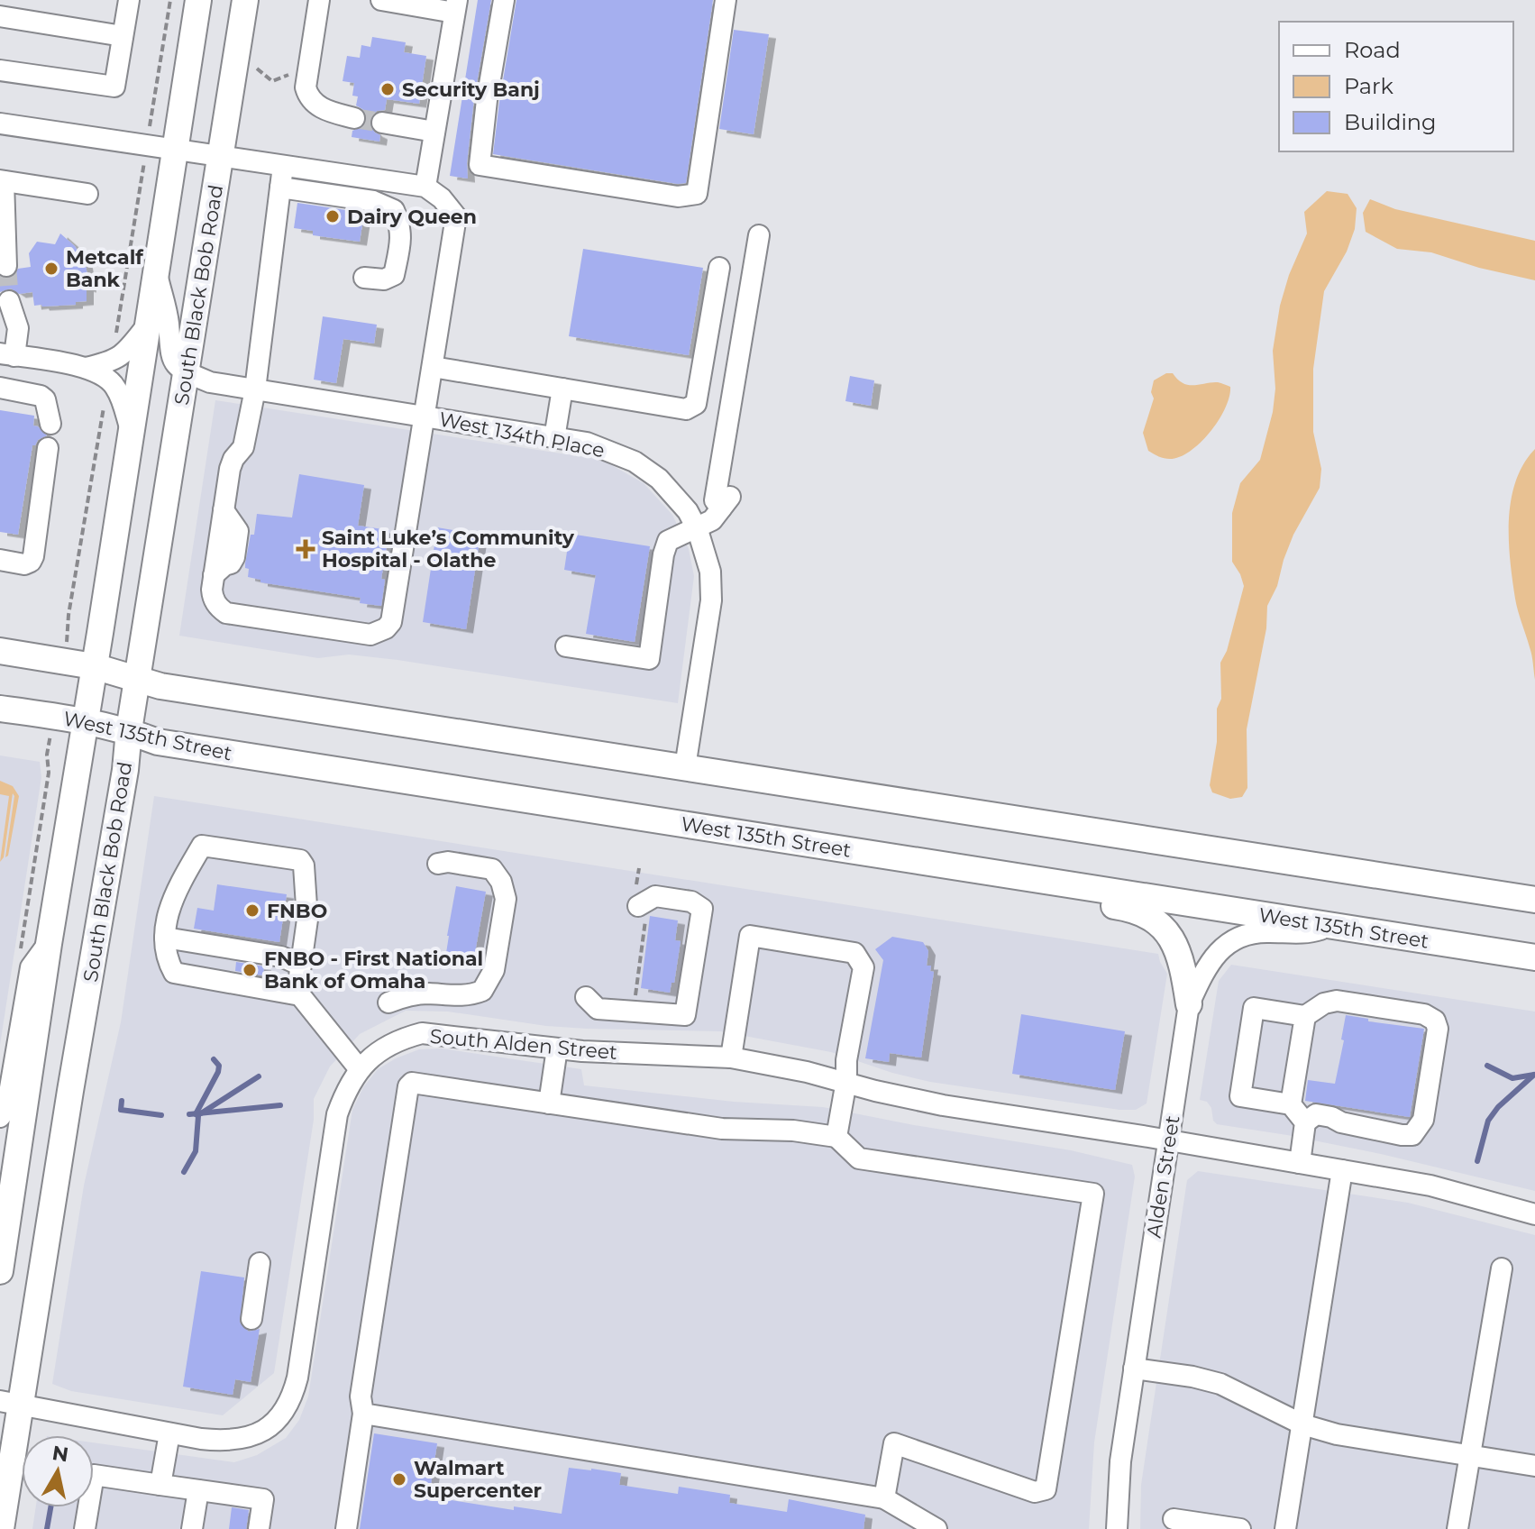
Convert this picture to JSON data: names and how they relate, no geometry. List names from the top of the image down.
{
  "streets": {
    "main road": ["South Black Bob Road", "West 135th Street"],
    "street": ["West 134th Place", "South Alden Street", "Alden Street"]
  },
  "crossings": [
    ["South Black Bob Road", "West 134th Place"],
    ["South Black Bob Road", "West 135th Street"],
    ["South Black Bob Road", "South Alden Street"],
    ["West 135th Street", "Alden Street"],
    ["South Alden Street", "Alden Street"]
  ],
  "places": {
    "other": [
      "Security Banj",
      "Dairy Queen",
      "Metcalf Bank",
      "FNBO",
      "FNBO - First National Bank of Omaha",
      "Walmart Supercenter"
    ],
    "health": ["Saint Luke’s Community Hospital - Olathe"]
  },
  "legend": ["Road", "Park", "Building"],
  "north": "top"
}
